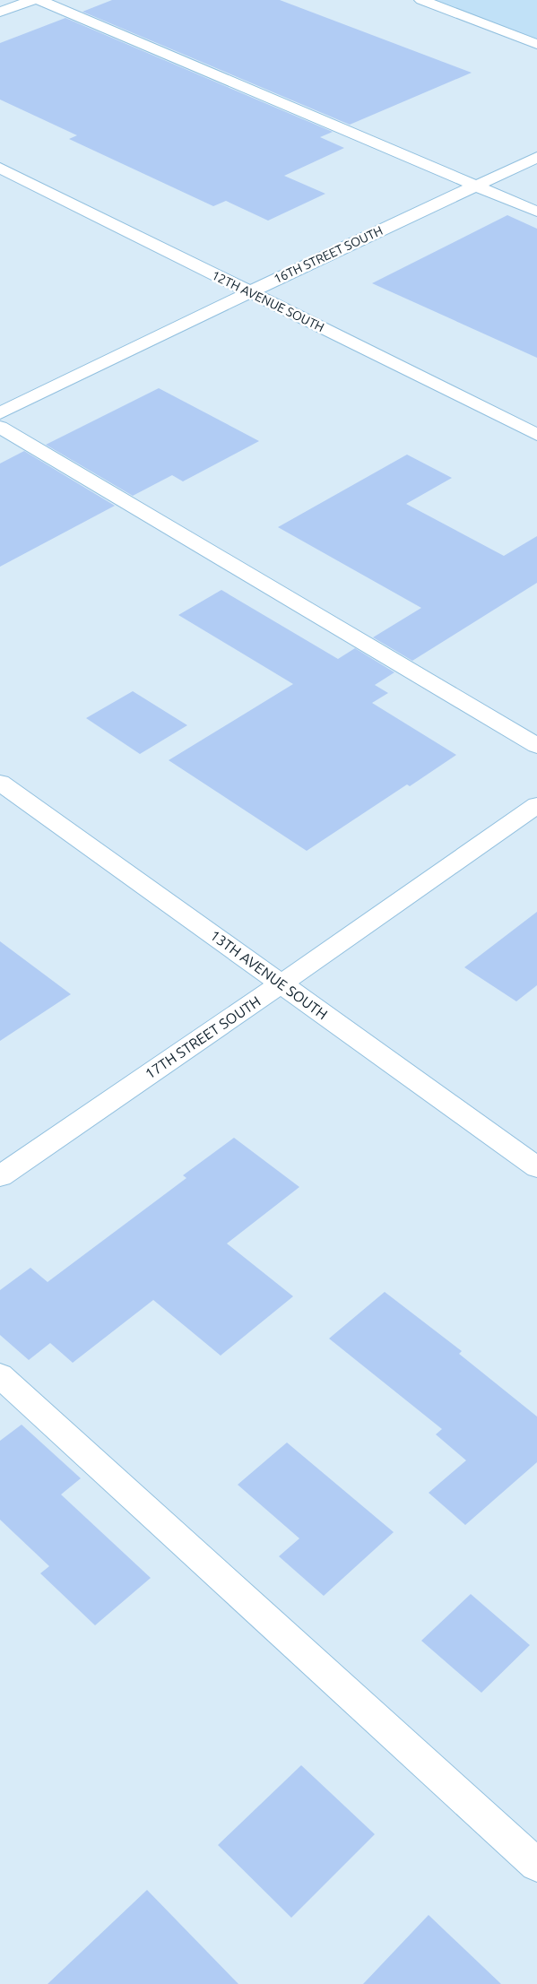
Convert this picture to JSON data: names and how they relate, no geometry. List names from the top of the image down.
{
  "streets": {
    "street": [
      "16TH STREET SOUTH",
      "12TH AVENUE SOUTH",
      "13TH AVENUE SOUTH",
      "17TH STREET SOUTH"
    ]
  },
  "crossings": [
    ["16TH STREET SOUTH", "12TH AVENUE SOUTH"],
    ["13TH AVENUE SOUTH", "17TH STREET SOUTH"]
  ]
}
